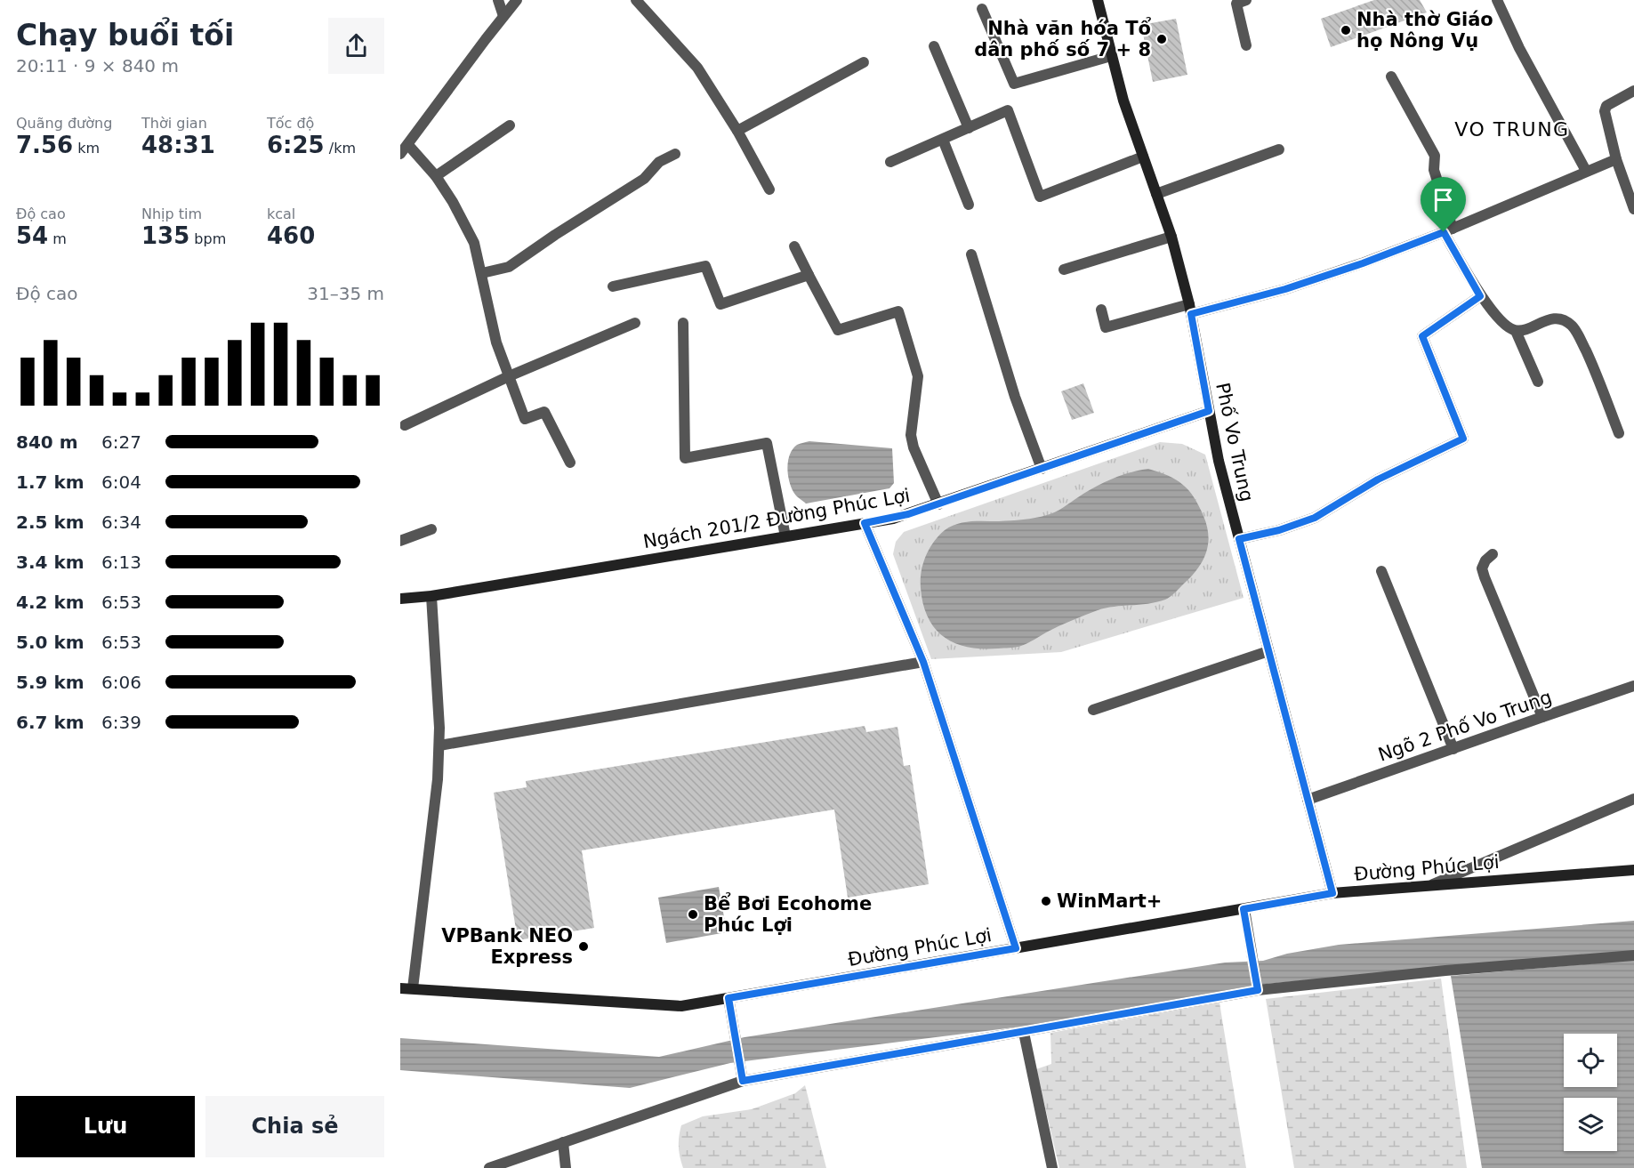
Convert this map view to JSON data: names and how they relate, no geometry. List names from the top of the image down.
{
  "streets": {
    "street": [
      "Phố Vo Trung",
      "Ngách 201/2 Đường Phúc Lợi",
      "Ngõ 2 Phố Vo Trung",
      "Đường Phúc Lợi"
    ]
  },
  "crossings": [
    ["Phố Vo Trung", "Ngách 201/2 Đường Phúc Lợi"],
    ["Phố Vo Trung", "Ngõ 2 Phố Vo Trung"],
    ["Phố Vo Trung", "Đường Phúc Lợi"]
  ],
  "districts": ["VO TRUNG"],
  "places": [
    "Nhà thờ Giáo họ Nông Vụ",
    "Nhà văn hóa Tổ dân phố số 7 + 8",
    "WinMart+",
    "Bể Bơi Ecohome Phúc Lợi",
    "VPBank NEO Express"
  ],
  "page": {
    "heading": ["Chạy buổi tối", "20:11 · 9 × 840 m"],
    "stats": [
      ["Quãng đường", "7.56 km"],
      ["Thời gian", "48:31"],
      ["Tốc độ", "6:25 /km"],
      ["Độ cao", "54 m"],
      ["Nhịp tim", "135 bpm"],
      ["kcal", "460"]
    ],
    "chart": ["Độ cao", "31–35 m"],
    "list": [
      {
        "name": "840 m",
        "note": "6:27"
      },
      {
        "name": "1.7 km",
        "note": "6:04"
      },
      {
        "name": "2.5 km",
        "note": "6:34"
      },
      {
        "name": "3.4 km",
        "note": "6:13"
      },
      {
        "name": "4.2 km",
        "note": "6:53"
      },
      {
        "name": "5.0 km",
        "note": "6:53"
      },
      {
        "name": "5.9 km",
        "note": "6:06"
      },
      {
        "name": "6.7 km",
        "note": "6:39"
      }
    ],
    "buttons": ["Lưu", "Chia sẻ"]
  }
}
